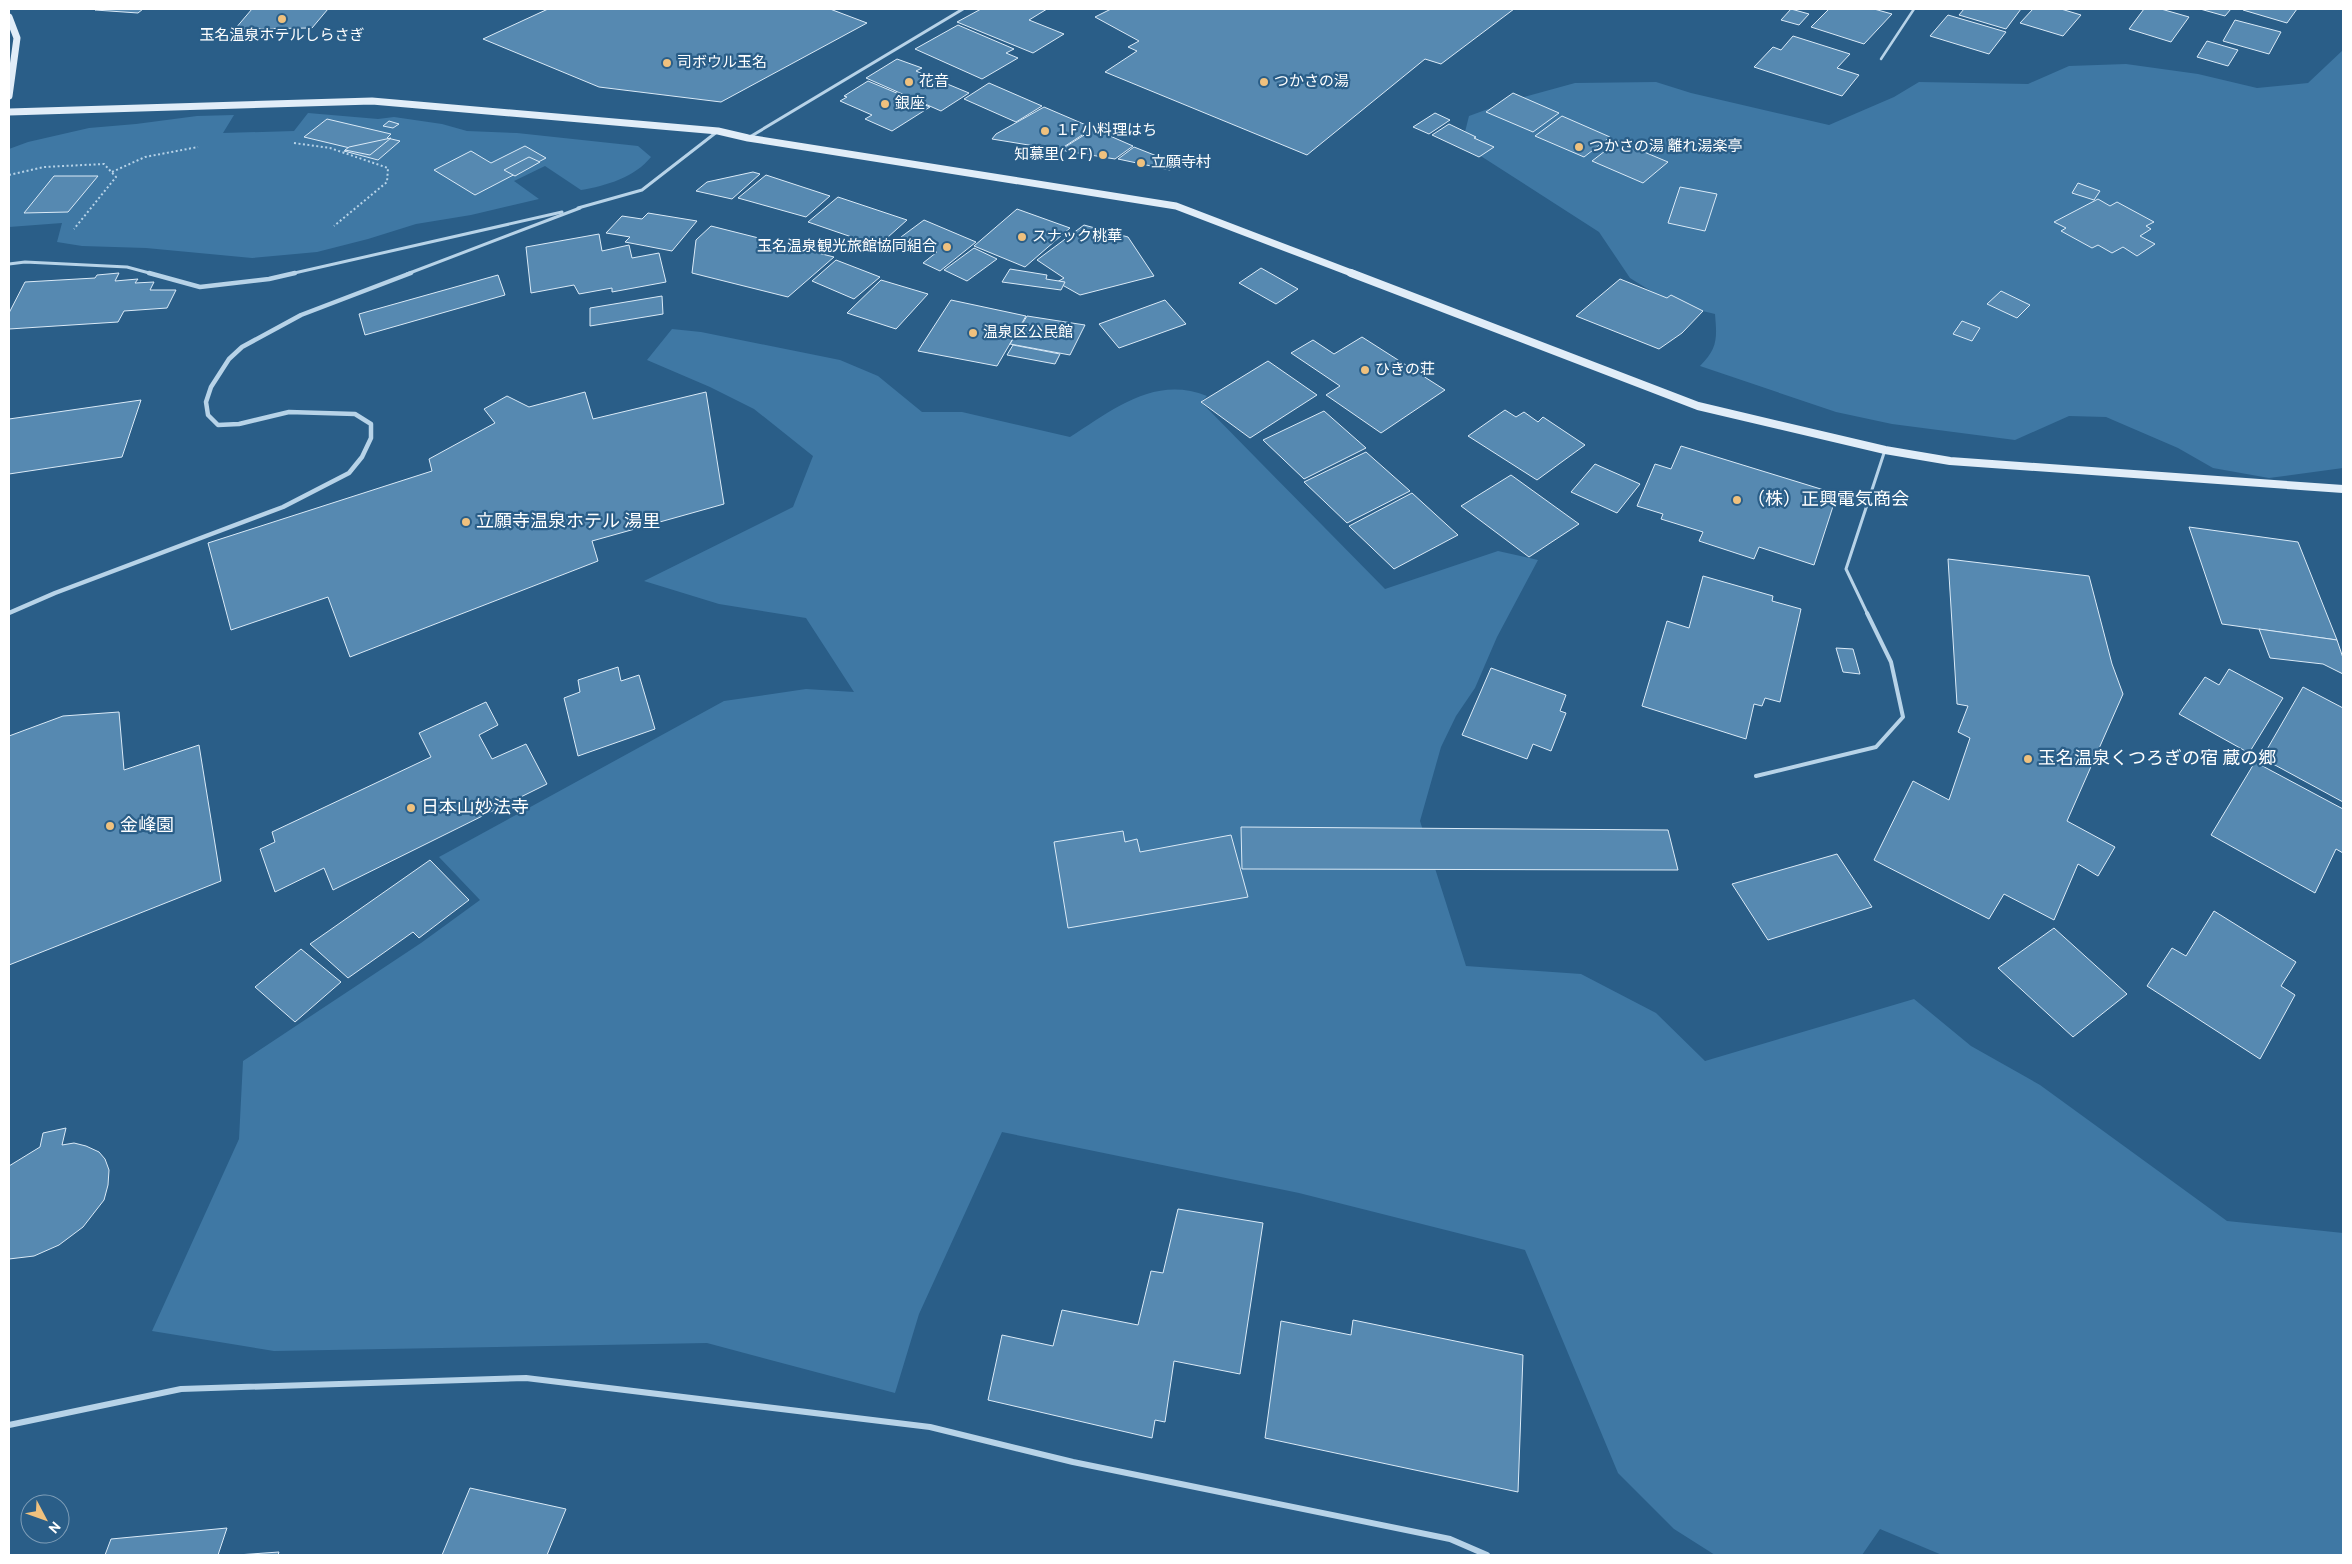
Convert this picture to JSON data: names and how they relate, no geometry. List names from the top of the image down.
{
  "places": [
    "玉名温泉ホテルしらさぎ",
    "司ボウル玉名",
    "花音",
    "つかさの湯",
    "銀座",
    "１F 小料理はち",
    "つかさの湯 離れ湯楽亭",
    "知慕里(２F)",
    "立願寺村",
    "スナック桃華",
    "玉名温泉観光旅館協同組合",
    "温泉区公民館",
    "ひきの荘",
    "（株）正興電気商会",
    "立願寺温泉ホテル 湯里",
    "玉名温泉くつろぎの宿 蔵の郷",
    "日本山妙法寺",
    "金峰園"
  ],
  "north": "bottom right"
}
